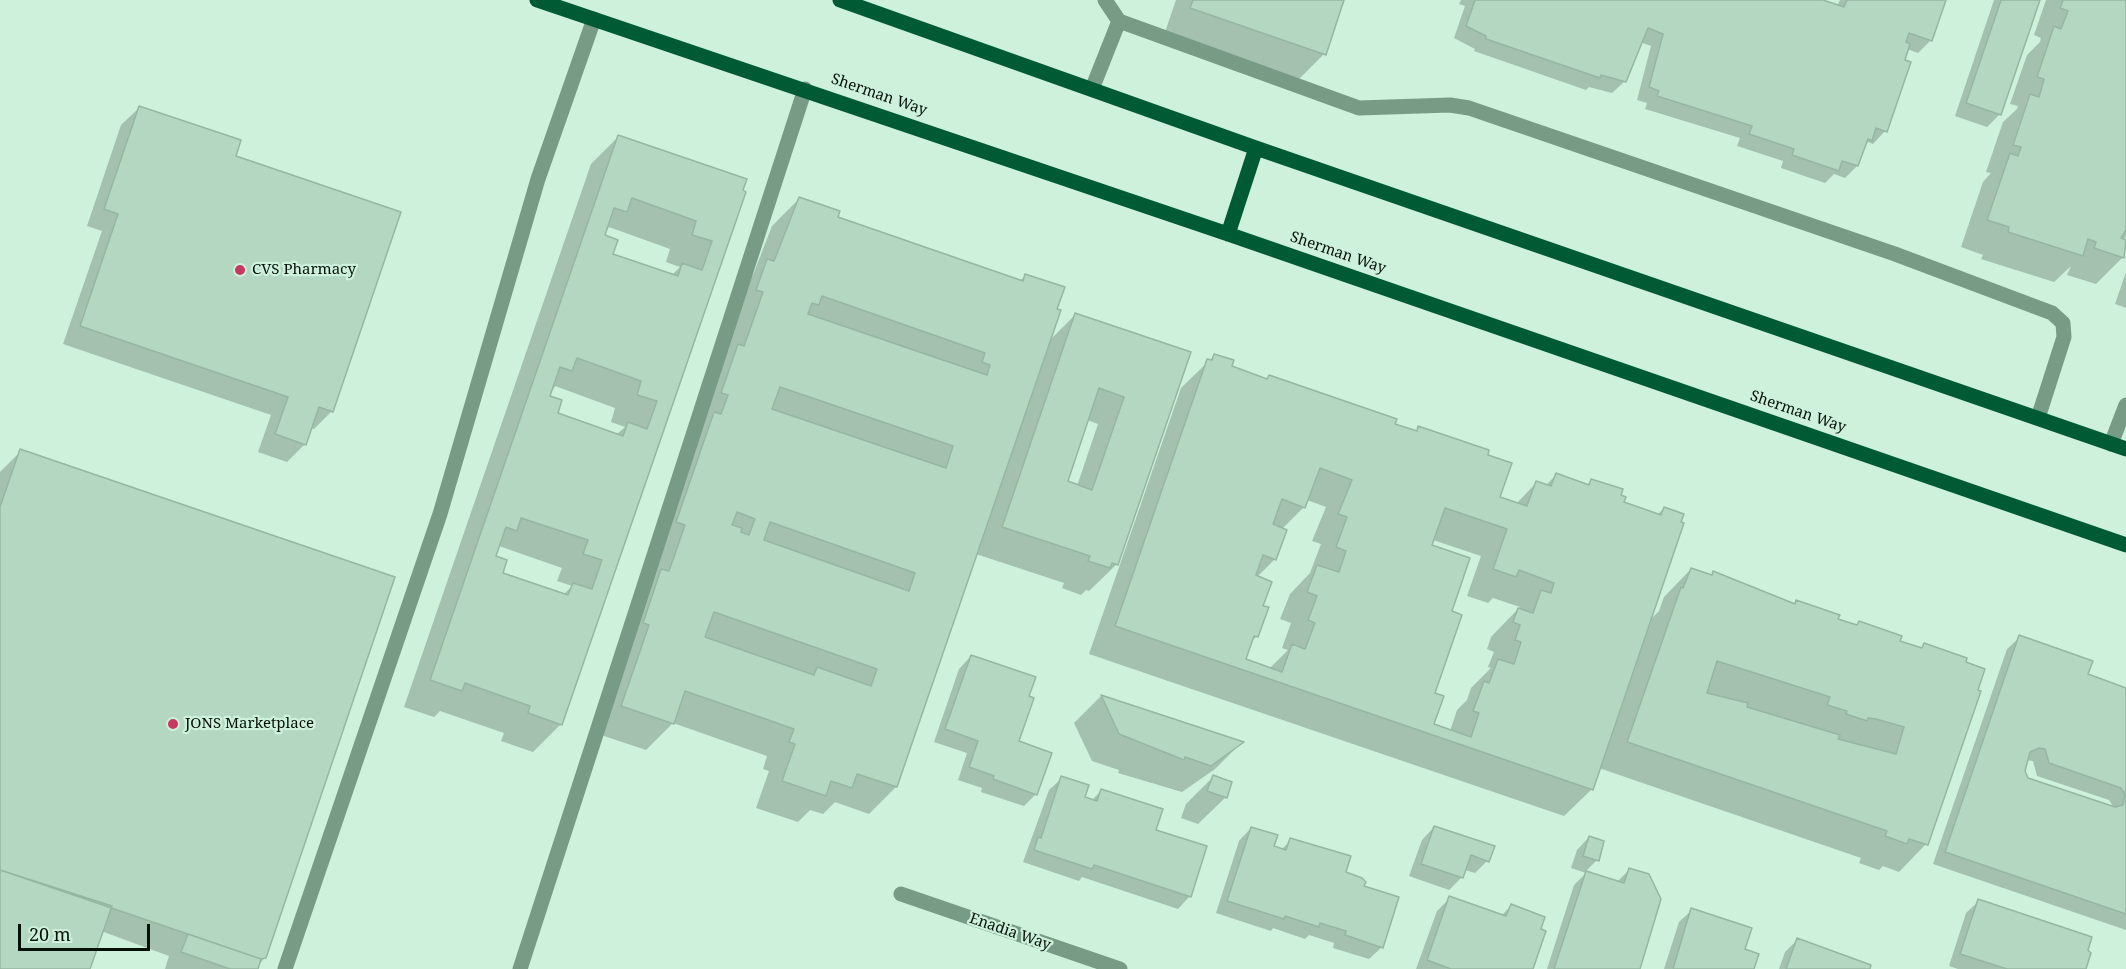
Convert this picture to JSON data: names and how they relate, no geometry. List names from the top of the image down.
{
  "streets": {
    "main road": ["Sherman Way"],
    "street": ["Enadia Way"]
  },
  "places": ["CVS Pharmacy", "JONS Marketplace"],
  "scale_bar": "20 m"
}
